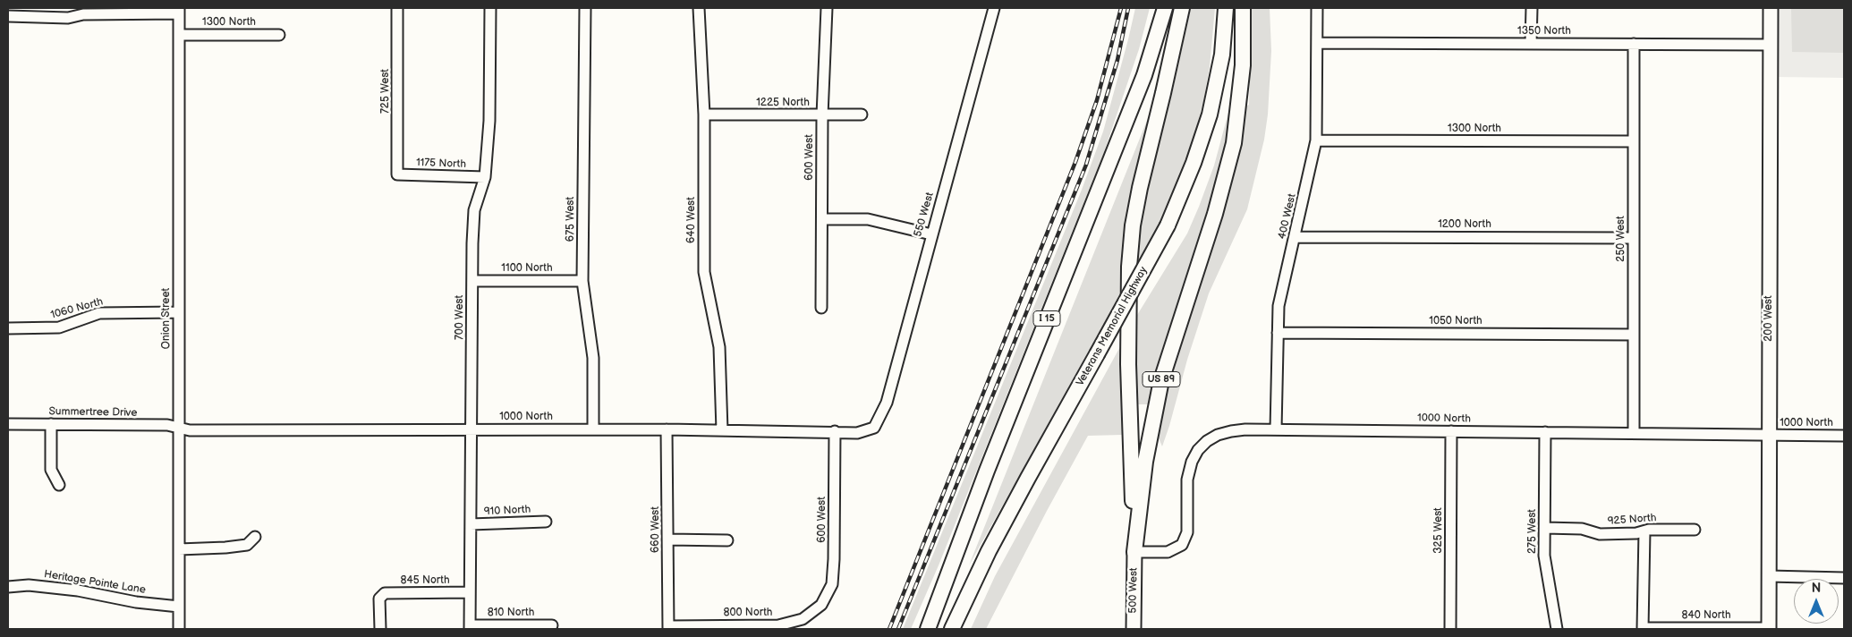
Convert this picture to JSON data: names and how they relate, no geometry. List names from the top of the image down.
{
  "streets": {
    "highway": ["I 15", "Veterans Memorial Highway", "US 89"],
    "main road": ["200 West", "500 West"],
    "street": [
      "1300 North",
      "1350 North",
      "725 West",
      "1225 North",
      "600 West",
      "1175 North",
      "550 West",
      "400 West",
      "675 West",
      "640 West",
      "1200 North",
      "250 West",
      "1100 North",
      "1060 North",
      "700 West",
      "Onion Street",
      "1050 North",
      "Summertree Drive",
      "1000 North",
      "910 North",
      "925 North",
      "660 West",
      "325 West",
      "275 West",
      "845 North",
      "Heritage Pointe Lane",
      "810 North",
      "800 North",
      "840 North"
    ]
  },
  "crossings": [
    ["1300 North", "400 West"],
    ["1300 North", "250 West"],
    ["1300 North", "Onion Street"],
    ["1350 North", "400 West"],
    ["1350 North", "250 West"],
    ["1350 North", "200 West"],
    ["725 West", "1175 North"],
    ["1225 North", "600 West"],
    ["1225 North", "640 West"],
    ["600 West", "1000 North"],
    ["600 West", "800 North"],
    ["1175 North", "700 West"],
    ["550 West", "1000 North"],
    ["400 West", "1200 North"],
    ["400 West", "1050 North"],
    ["400 West", "1000 North"],
    ["675 West", "1100 North"],
    ["675 West", "1000 North"],
    ["640 West", "1000 North"],
    ["1200 North", "250 West"],
    ["250 West", "1050 North"],
    ["250 West", "1000 North"],
    ["1100 North", "700 West"],
    ["1060 North", "Onion Street"],
    ["700 West", "1000 North"],
    ["700 West", "910 North"],
    ["700 West", "845 North"],
    ["700 West", "810 North"],
    ["Onion Street", "Summertree Drive"],
    ["Onion Street", "1000 North"],
    ["Onion Street", "Heritage Pointe Lane"],
    ["200 West", "1000 North"],
    ["200 West", "840 North"],
    ["US 89", "1000 North"],
    ["US 89", "500 West"],
    ["Summertree Drive", "1000 North"],
    ["1000 North", "660 West"],
    ["1000 North", "325 West"],
    ["1000 North", "275 West"],
    ["1000 North", "500 West"],
    ["925 North", "275 West"],
    ["660 West", "800 North"]
  ],
  "north": "top"
}
